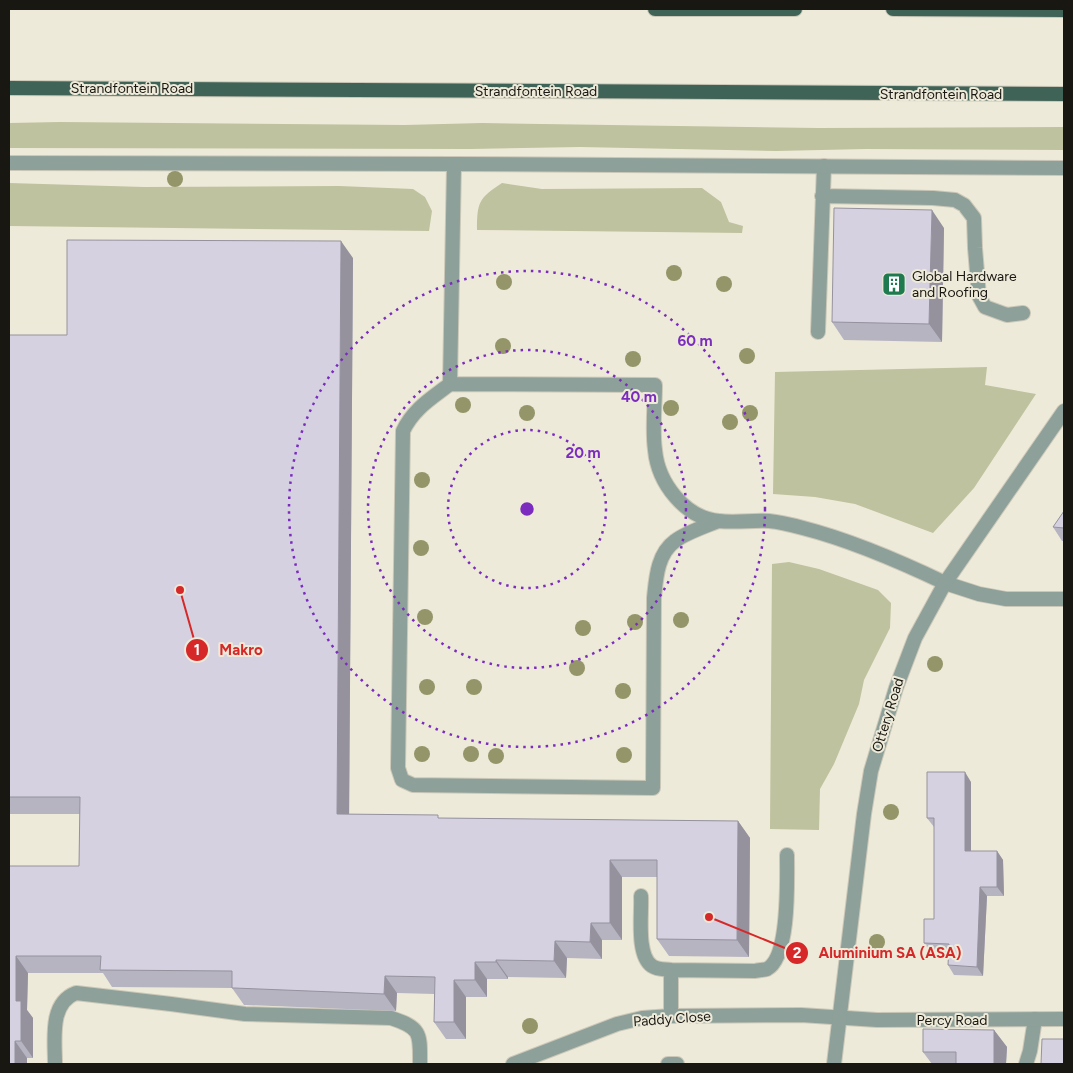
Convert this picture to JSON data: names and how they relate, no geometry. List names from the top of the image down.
{
  "streets": {
    "main road": ["Strandfontein Road"],
    "street": ["Ottery Road", "Paddy Close", "Percy Road"]
  },
  "crossings": [
    ["Ottery Road", "Paddy Close"],
    ["Ottery Road", "Percy Road"],
    ["Paddy Close", "Percy Road"]
  ],
  "places": {
    "building": ["Global Hardware and Roofing"],
    "other": ["Makro", "Aluminium SA (ASA)"]
  },
  "rings": ["60 m", "40 m", "20 m"]
}
